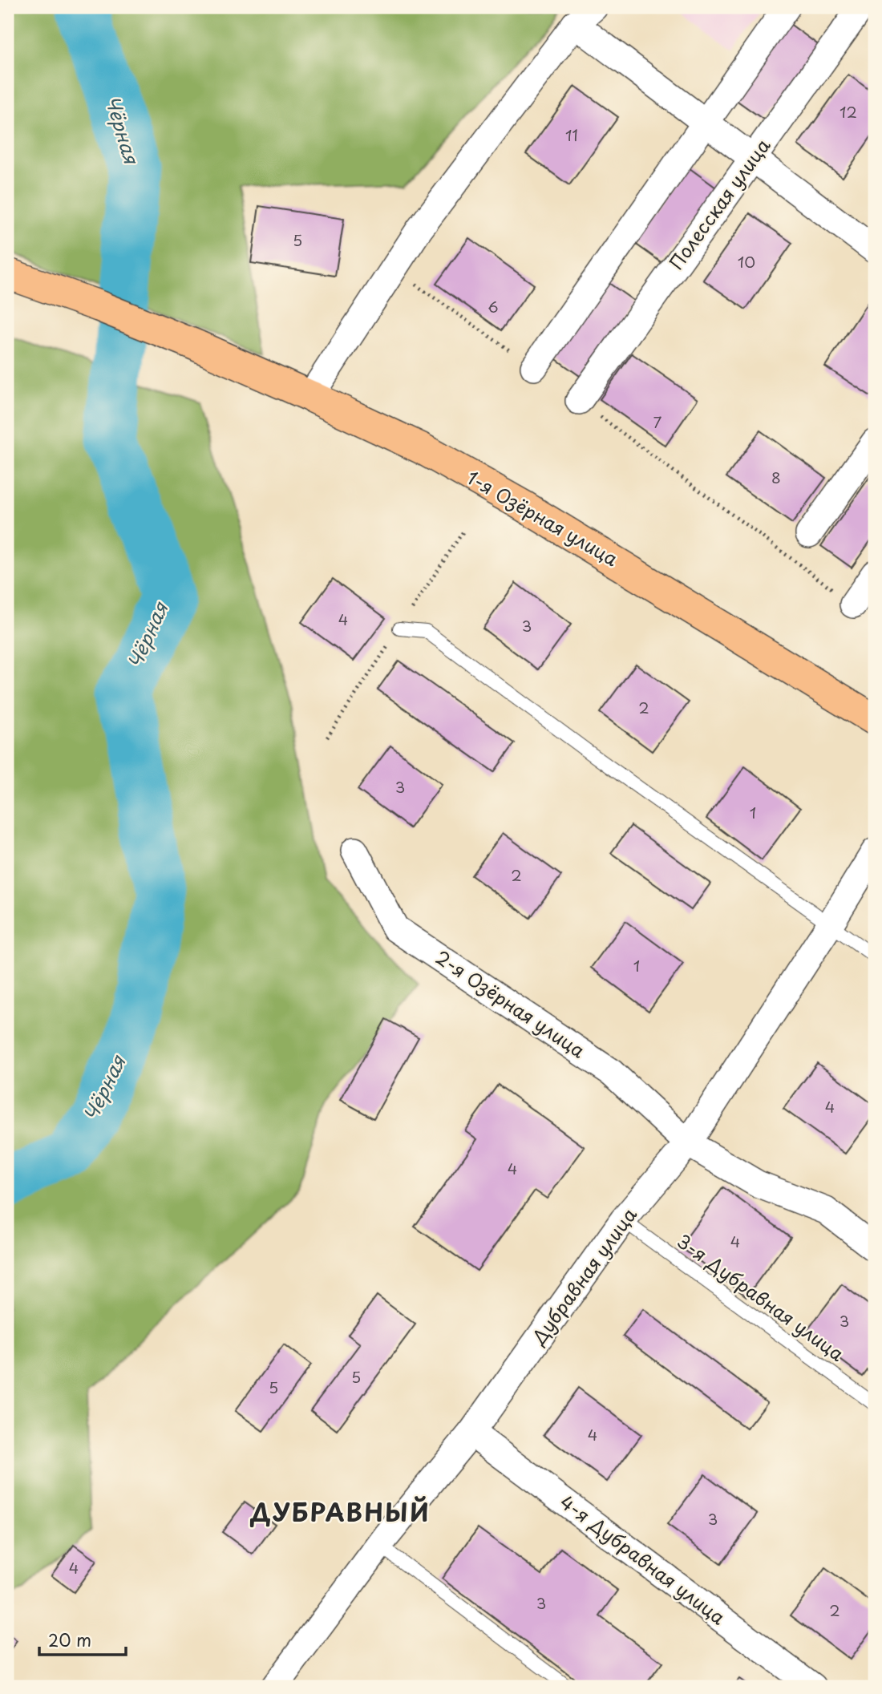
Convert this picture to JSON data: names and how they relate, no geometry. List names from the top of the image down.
{
  "streets": {
    "main road": ["1-я Озёрная улица"],
    "street": [
      "Полесская улица",
      "2-я Озёрная улица",
      "Дубравная улица",
      "4-я Дубравная улица"
    ],
    "lane": ["3-я Дубравная улица"]
  },
  "crossings": [
    ["2-я Озёрная улица", "Дубравная улица"],
    ["Дубравная улица", "3-я Дубравная улица"],
    ["Дубравная улица", "4-я Дубравная улица"]
  ],
  "districts": ["ДУБРАВНЫЙ"],
  "water": ["Чёрная"],
  "house_numbers": [
    "12",
    "11",
    "5",
    "10",
    "6",
    "7",
    "8",
    "4",
    "3",
    "2",
    "3",
    "1",
    "2",
    "1",
    "4",
    "4",
    "4",
    "3",
    "5",
    "5",
    "4",
    "3",
    "4",
    "3",
    "2"
  ],
  "scale_bar": "20 m"
}
